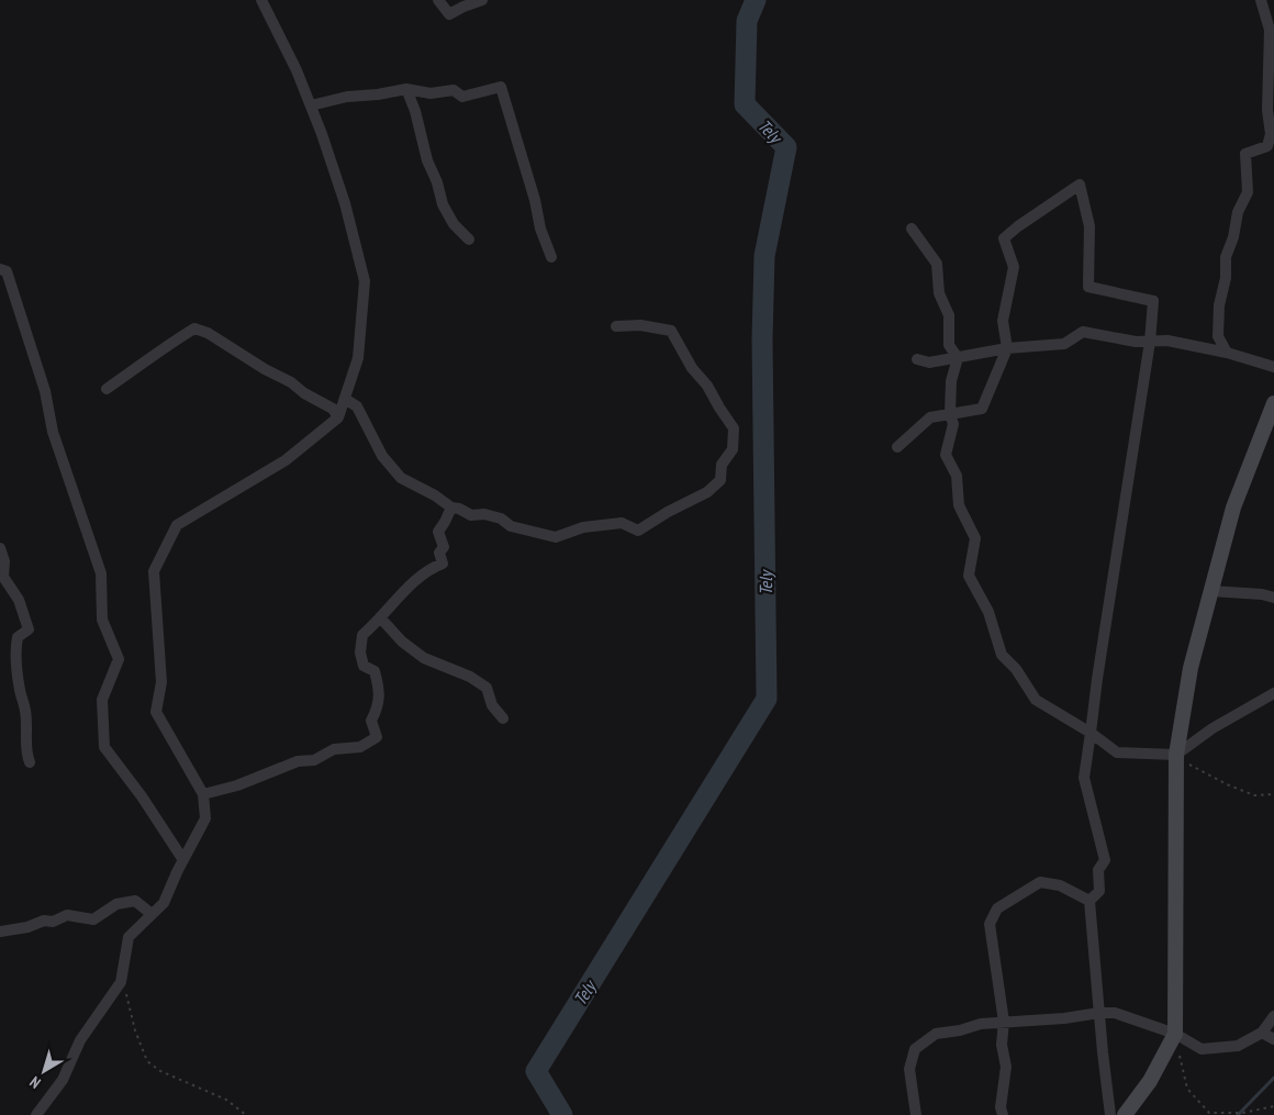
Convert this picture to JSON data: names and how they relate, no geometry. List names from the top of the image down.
{
  "water": ["Tely"],
  "north": "bottom left"
}
